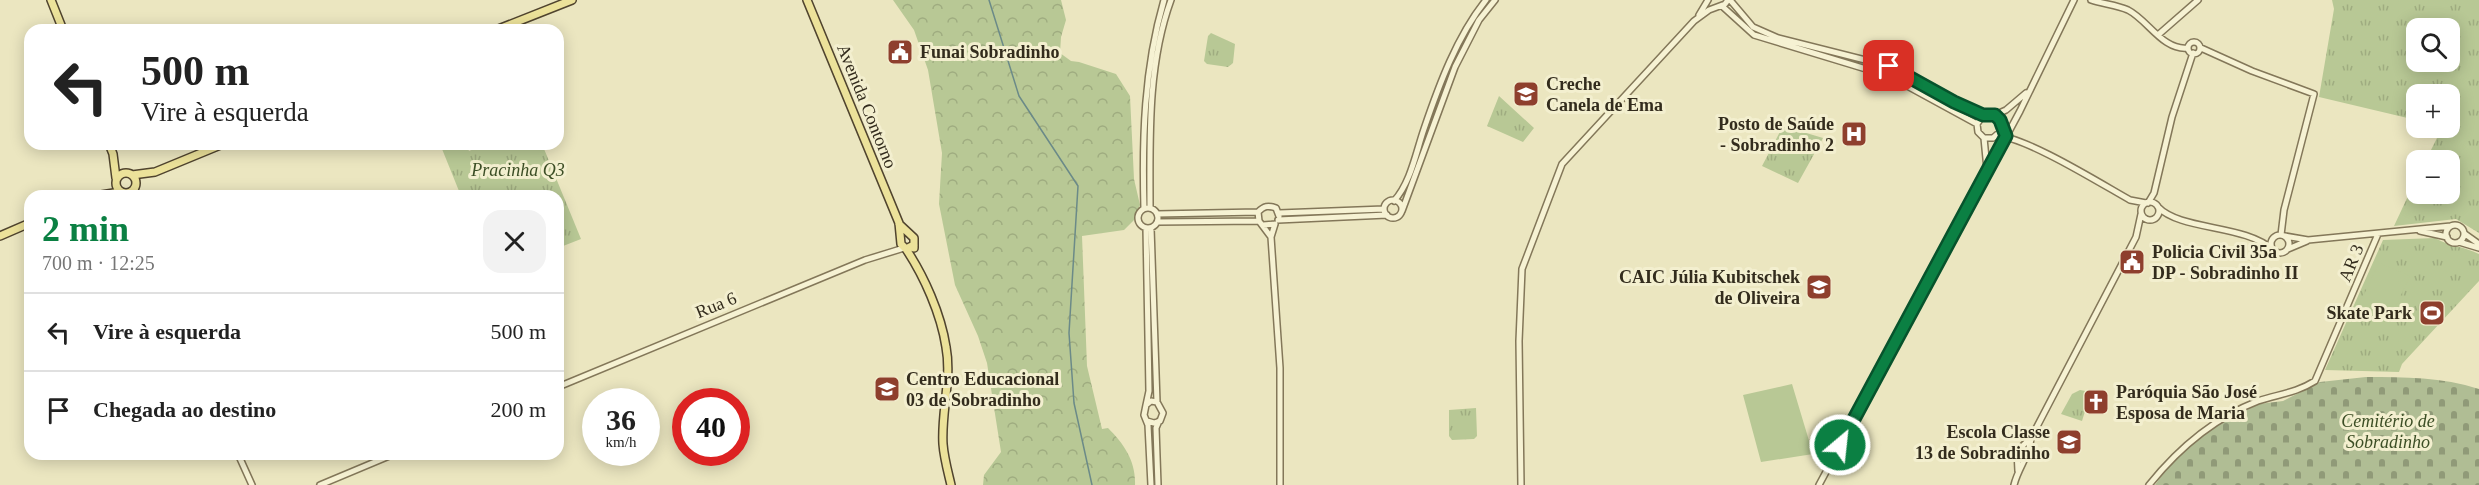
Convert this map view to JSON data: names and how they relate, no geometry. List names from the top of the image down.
{
  "streets": {
    "main road": ["Avenida Contorno"],
    "street": ["AR 3", "Rua 6"]
  },
  "crossings": [
    ["Avenida Contorno", "Rua 6"]
  ],
  "parks": ["Pracinha Q3", "Cemitério de Sobradinho"],
  "places": {
    "public building": ["Funai Sobradinho", "Policia Civil 35a DP - Sobradinho II"],
    "school or university": [
      "Creche Canela de Ema",
      "CAIC Júlia Kubitschek de Oliveira",
      "Centro Educacional 03 de Sobradinho",
      "Escola Classe 13 de Sobradinho"
    ],
    "hospital": ["Posto de Saúde - Sobradinho 2"],
    "sports": ["Skate Park"],
    "church": ["Paróquia São José Esposa de Maria"]
  },
  "page": {
    "map_buttons": ["+", "−"],
    "turn": ["500 m", "Vire à esquerda"],
    "heading": ["2 min", "700 m · 12:25"],
    "list": [
      {
        "name": "Vire à esquerda",
        "value": "500 m"
      },
      {
        "name": "Chegada ao destino",
        "value": "200 m"
      }
    ],
    "speed": "36 km/h",
    "limit": "40"
  }
}
